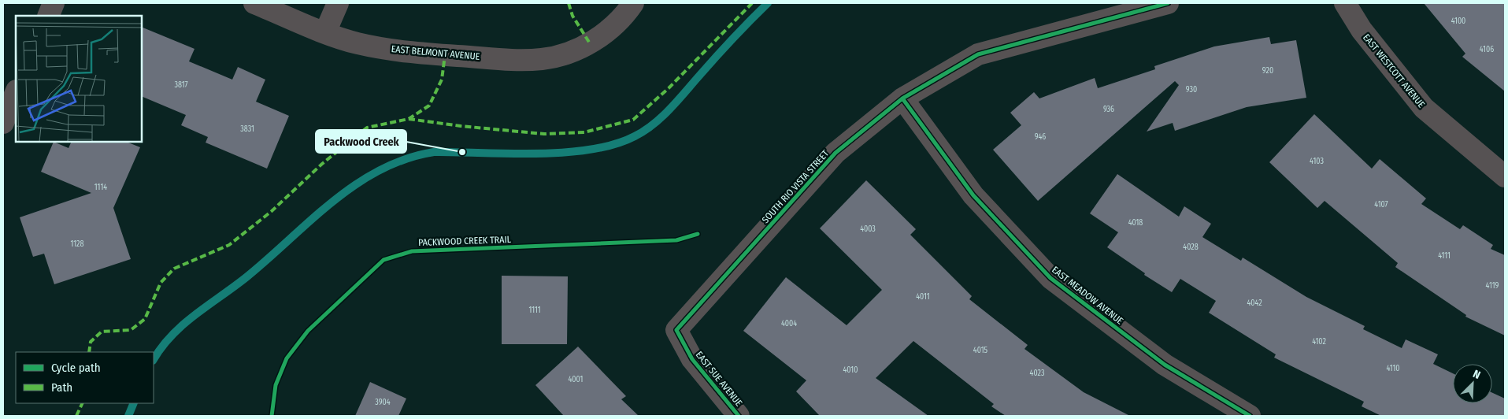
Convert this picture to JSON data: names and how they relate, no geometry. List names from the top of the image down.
{
  "streets": {
    "street": [
      "EAST BELMONT AVENUE",
      "EAST WESTCOTT AVENUE",
      "SOUTH RIO VISTA STREET",
      "EAST MEADOW AVENUE",
      "EAST SUE AVENUE"
    ],
    "cycle path": ["PACKWOOD CREEK TRAIL"]
  },
  "crossings": [
    ["SOUTH RIO VISTA STREET", "EAST MEADOW AVENUE"],
    ["SOUTH RIO VISTA STREET", "EAST SUE AVENUE"]
  ],
  "places": ["Packwood Creek"],
  "house_numbers": [
    "4100",
    "4106",
    "920",
    "3817",
    "930",
    "936",
    "3831",
    "946",
    "4103",
    "1114",
    "4107",
    "4018",
    "4003",
    "1128",
    "4028",
    "4111",
    "4119",
    "4011",
    "4042",
    "1111",
    "4004",
    "4102",
    "4015",
    "4110",
    "4010",
    "4023",
    "4001",
    "3904"
  ],
  "legend": ["Cycle path", "Path"],
  "north": "top right"
}
